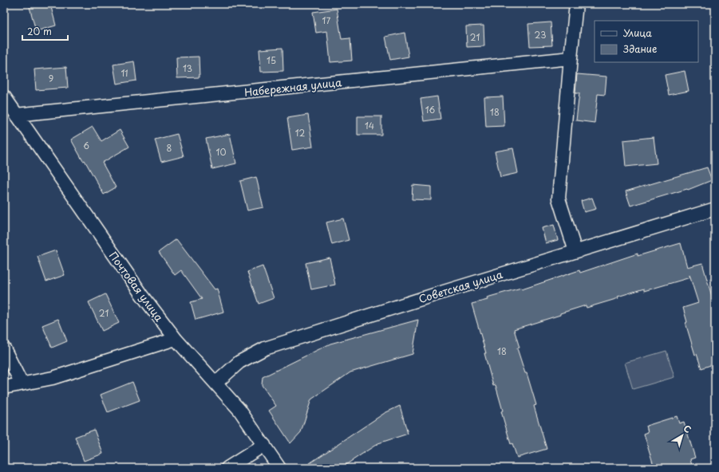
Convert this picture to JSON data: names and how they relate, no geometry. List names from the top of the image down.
{
  "streets": {
    "street": ["Набережная улица", "Почтовая улица", "Советская улица"]
  },
  "crossings": [
    ["Набережная улица", "Почтовая улица"],
    ["Почтовая улица", "Советская улица"]
  ],
  "house_numbers": [
    "17",
    "23",
    "21",
    "15",
    "13",
    "11",
    "9",
    "16",
    "18",
    "14",
    "12",
    "6",
    "8",
    "10",
    "21",
    "18"
  ],
  "legend": ["Улица", "Здание"],
  "scale_bar": "20 m",
  "north": "top right"
}
